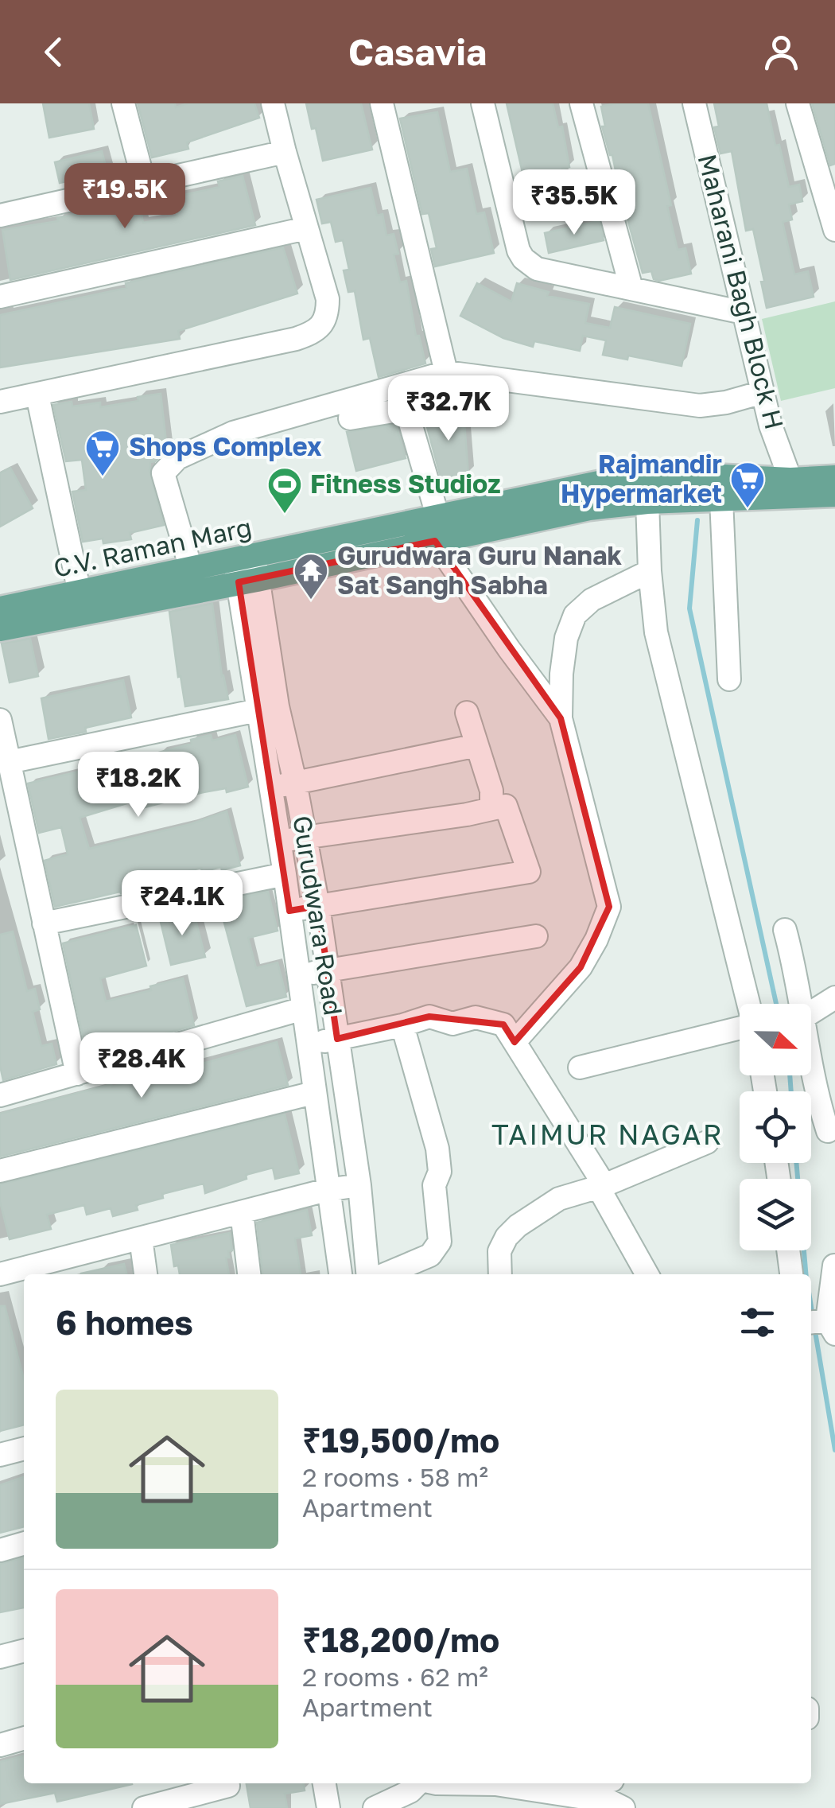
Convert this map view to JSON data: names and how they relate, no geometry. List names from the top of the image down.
{
  "streets": {
    "main road": ["C.V. Raman Marg"],
    "street": ["Maharani Bagh Block H", "Gurudwara Road"]
  },
  "crossings": [
    ["Maharani Bagh Block H", "C.V. Raman Marg"],
    ["C.V. Raman Marg", "Gurudwara Road"]
  ],
  "districts": ["TAIMUR NAGAR"],
  "places": {
    "supermarket": ["Shops Complex", "Rajmandir Hypermarket"],
    "sports": ["Fitness Studioz"],
    "temple": ["Gurudwara Guru Nanak Sat Sangh Sabha"]
  },
  "north": "right",
  "page": {
    "header": "Casavia",
    "price": [
      "₹19.5K",
      "₹35.5K",
      "₹32.7K",
      "₹18.2K",
      "₹24.1K",
      "₹28.4K"
    ],
    "heading": "6 homes",
    "list": [
      {
        "name": "₹19,500/mo",
        "note": "2 rooms · 58 m² · Apartment"
      },
      {
        "name": "₹18,200/mo",
        "note": "2 rooms · 62 m² · Apartment"
      }
    ]
  }
}
